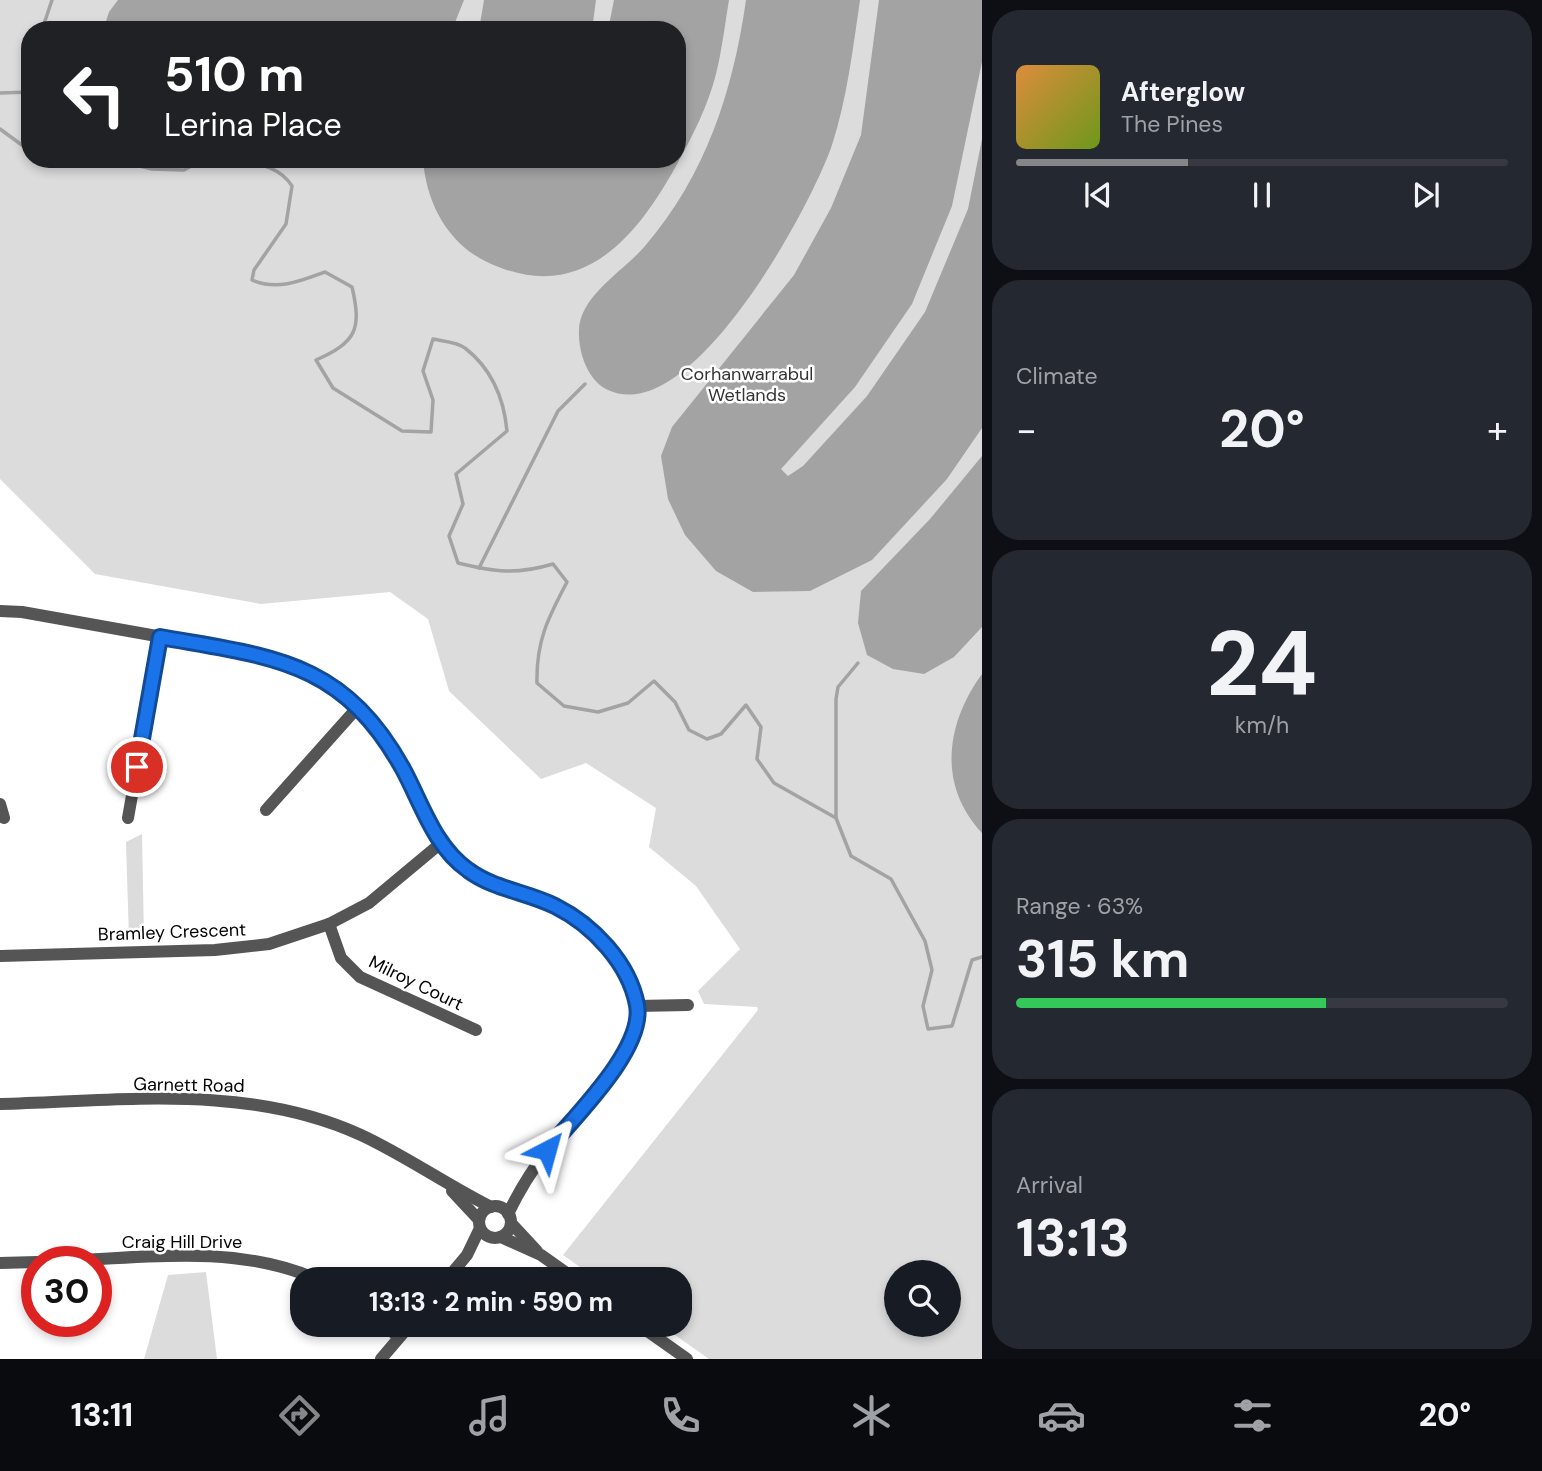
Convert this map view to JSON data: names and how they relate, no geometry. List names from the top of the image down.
{
  "streets": {
    "street": [
      "Bramley Crescent",
      "Milroy Court",
      "Garnett Road",
      "Craig Hill Drive"
    ]
  },
  "crossings": [
    ["Bramley Crescent", "Milroy Court"]
  ],
  "parks": ["Corhanwarrabul Wetlands"],
  "page": {
    "turn": ["510 m", "Lerina Place"],
    "song": ["Afterglow", "The Pines"],
    "tile": [
      "Climate",
      ["24", "km/h"],
      ["Range · 63%", "315 km"],
      ["Arrival", "13:13"]
    ],
    "heat": ["−", "20°", "+"],
    "limit": "30",
    "trip": "13:13 · 2 min · 590 m",
    "tabs": ["13:11", "20°"]
  }
}
